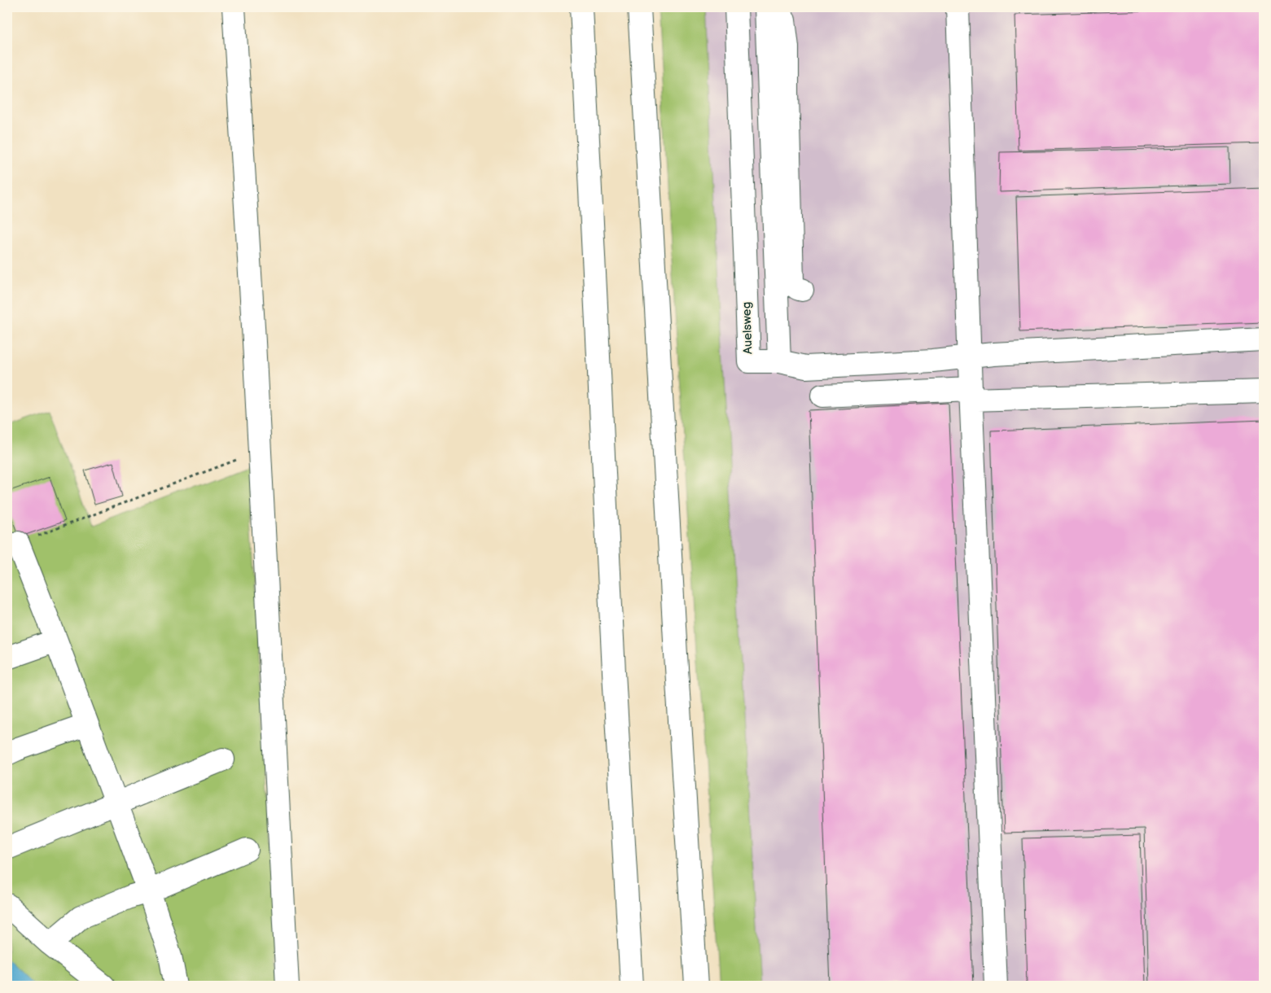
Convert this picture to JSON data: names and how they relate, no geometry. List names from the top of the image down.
{
  "streets": {
    "main road": ["Auelsweg"]
  }
}
